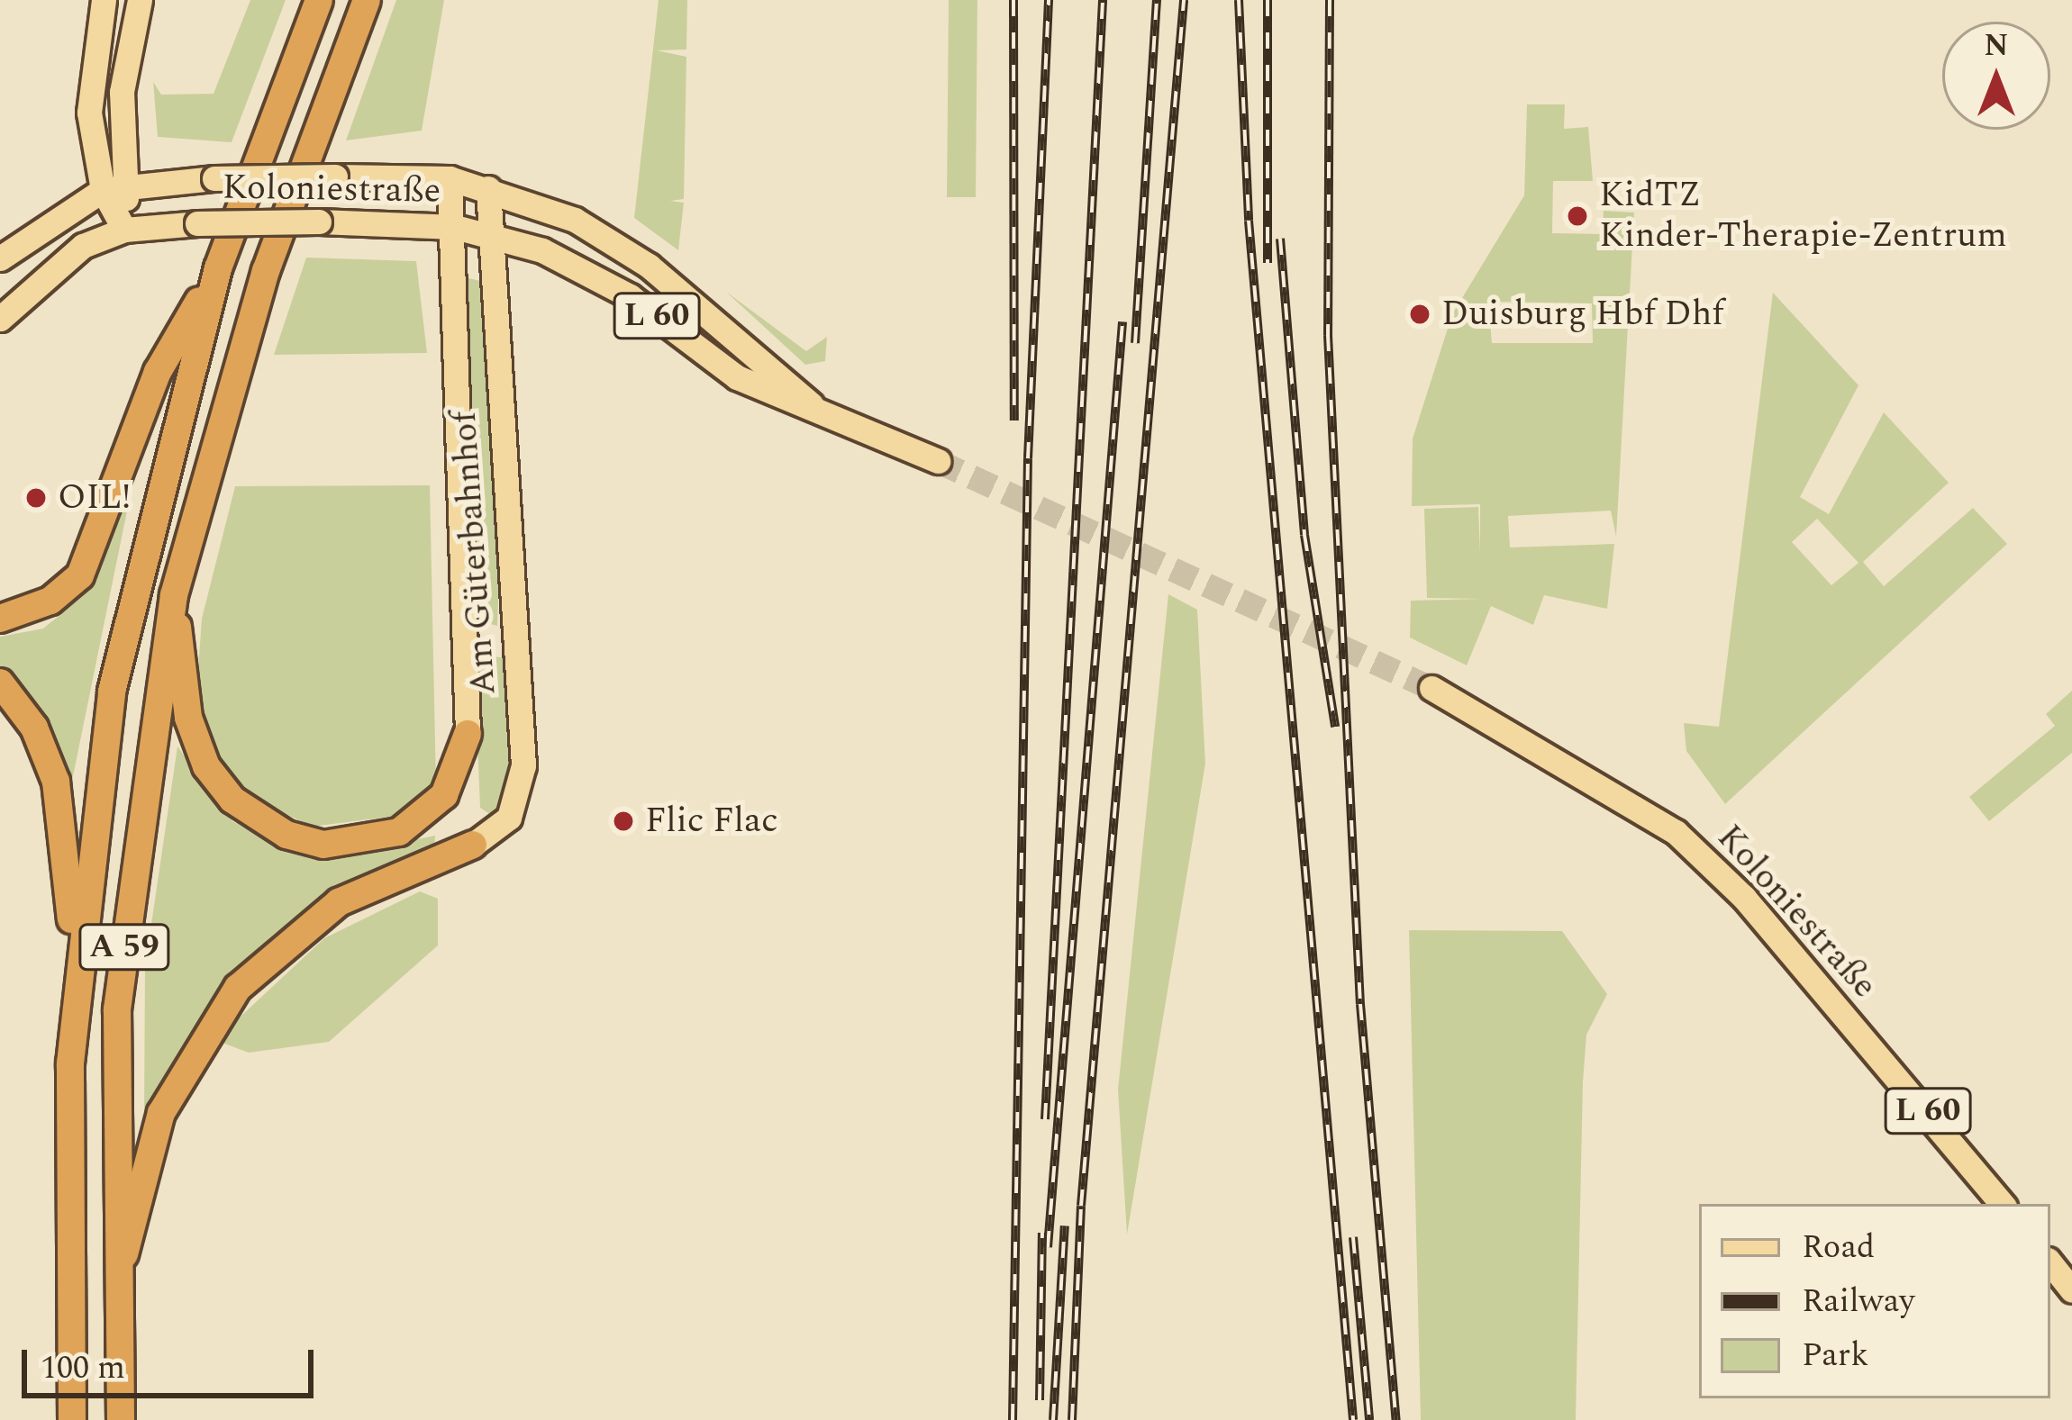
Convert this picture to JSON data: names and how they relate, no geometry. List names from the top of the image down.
{
  "streets": {
    "highway": ["A 59"],
    "main road": ["Koloniestraße", "L 60", "Am Güterbahnhof"]
  },
  "crossings": [
    ["Koloniestraße", "L 60"],
    ["Koloniestraße", "Am Güterbahnhof"]
  ],
  "places": [
    "KidTZ Kinder-Therapie-Zentrum",
    "Duisburg Hbf Dhf",
    "OIL!",
    "Flic Flac"
  ],
  "legend": ["Road", "Railway", "Park"],
  "scale_bar": "100 m",
  "north": "top"
}
